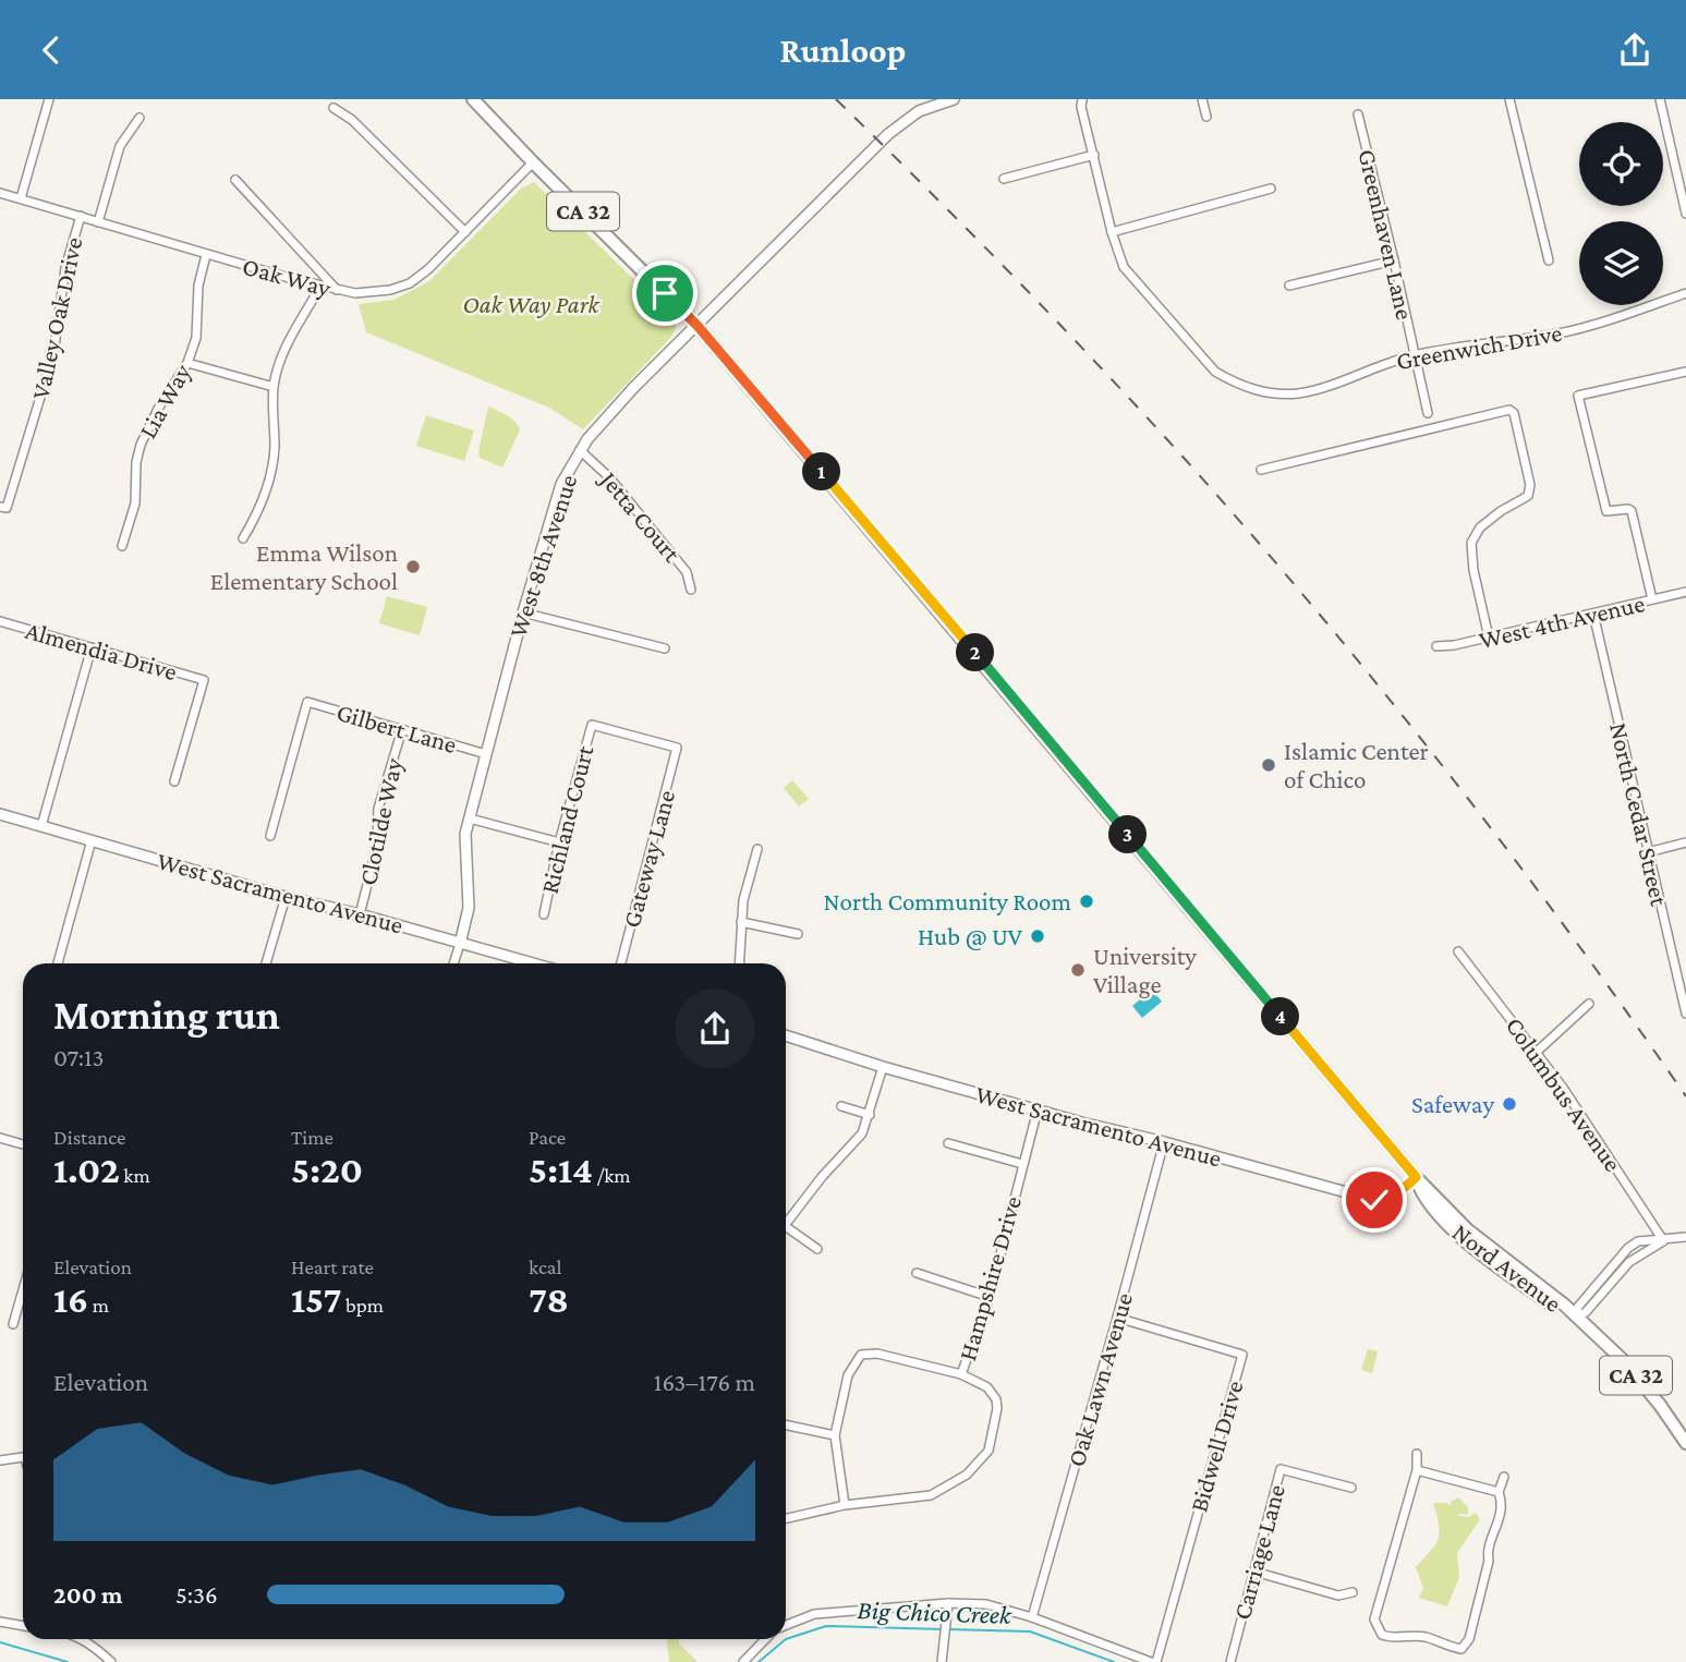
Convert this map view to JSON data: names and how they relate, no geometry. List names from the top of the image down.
{
  "streets": {
    "main road": ["CA 32", "Nord Avenue"],
    "street": [
      "Greenhaven Lane",
      "Oak Way",
      "Valley Oak Drive",
      "Greenwich Drive",
      "Lia Way",
      "Jetta Court",
      "West 8th Avenue",
      "West 4th Avenue",
      "Almendia Drive",
      "Gilbert Lane",
      "North Cedar Street",
      "Richland Court",
      "Clotilde Way",
      "Gateway Lane",
      "West Sacramento Avenue",
      "Columbus Avenue",
      "Hampshire Drive",
      "Oak Lawn Avenue",
      "Bidwell Drive",
      "Carriage Lane"
    ]
  },
  "crossings": [
    ["Greenhaven Lane", "Greenwich Drive"],
    ["Oak Way", "Valley Oak Drive"],
    ["Oak Way", "Lia Way"],
    ["Oak Way", "Nord Avenue"],
    ["Jetta Court", "West 8th Avenue"],
    ["West 8th Avenue", "Gilbert Lane"],
    ["West 8th Avenue", "West Sacramento Avenue"],
    ["West 8th Avenue", "Nord Avenue"],
    ["West 4th Avenue", "North Cedar Street"],
    ["Gilbert Lane", "Clotilde Way"],
    ["Richland Court", "Gateway Lane"],
    ["Clotilde Way", "West Sacramento Avenue"],
    ["West Sacramento Avenue", "Nord Avenue"],
    ["West Sacramento Avenue", "Hampshire Drive"],
    ["West Sacramento Avenue", "Oak Lawn Avenue"],
    ["Oak Lawn Avenue", "Bidwell Drive"]
  ],
  "water": ["Big Chico Creek"],
  "parks": ["Oak Way Park"],
  "places": [
    "Emma Wilson Elementary School",
    "Islamic Center of Chico",
    "North Community Room",
    "Hub @ UV",
    "University Village",
    "Safeway"
  ],
  "page": {
    "header": "Runloop",
    "pins": [
      "1",
      "2",
      "3",
      "4"
    ],
    "heading": ["Morning run", "07:13"],
    "stats": [
      ["Distance", "1.02 km"],
      ["Time", "5:20"],
      ["Pace", "5:14 /km"],
      ["Elevation", "16 m"],
      ["Heart rate", "157 bpm"],
      ["kcal", "78"]
    ],
    "chart": ["Elevation", "163–176 m"],
    "list": [
      {
        "name": "200 m",
        "note": "5:36"
      }
    ]
  }
}
